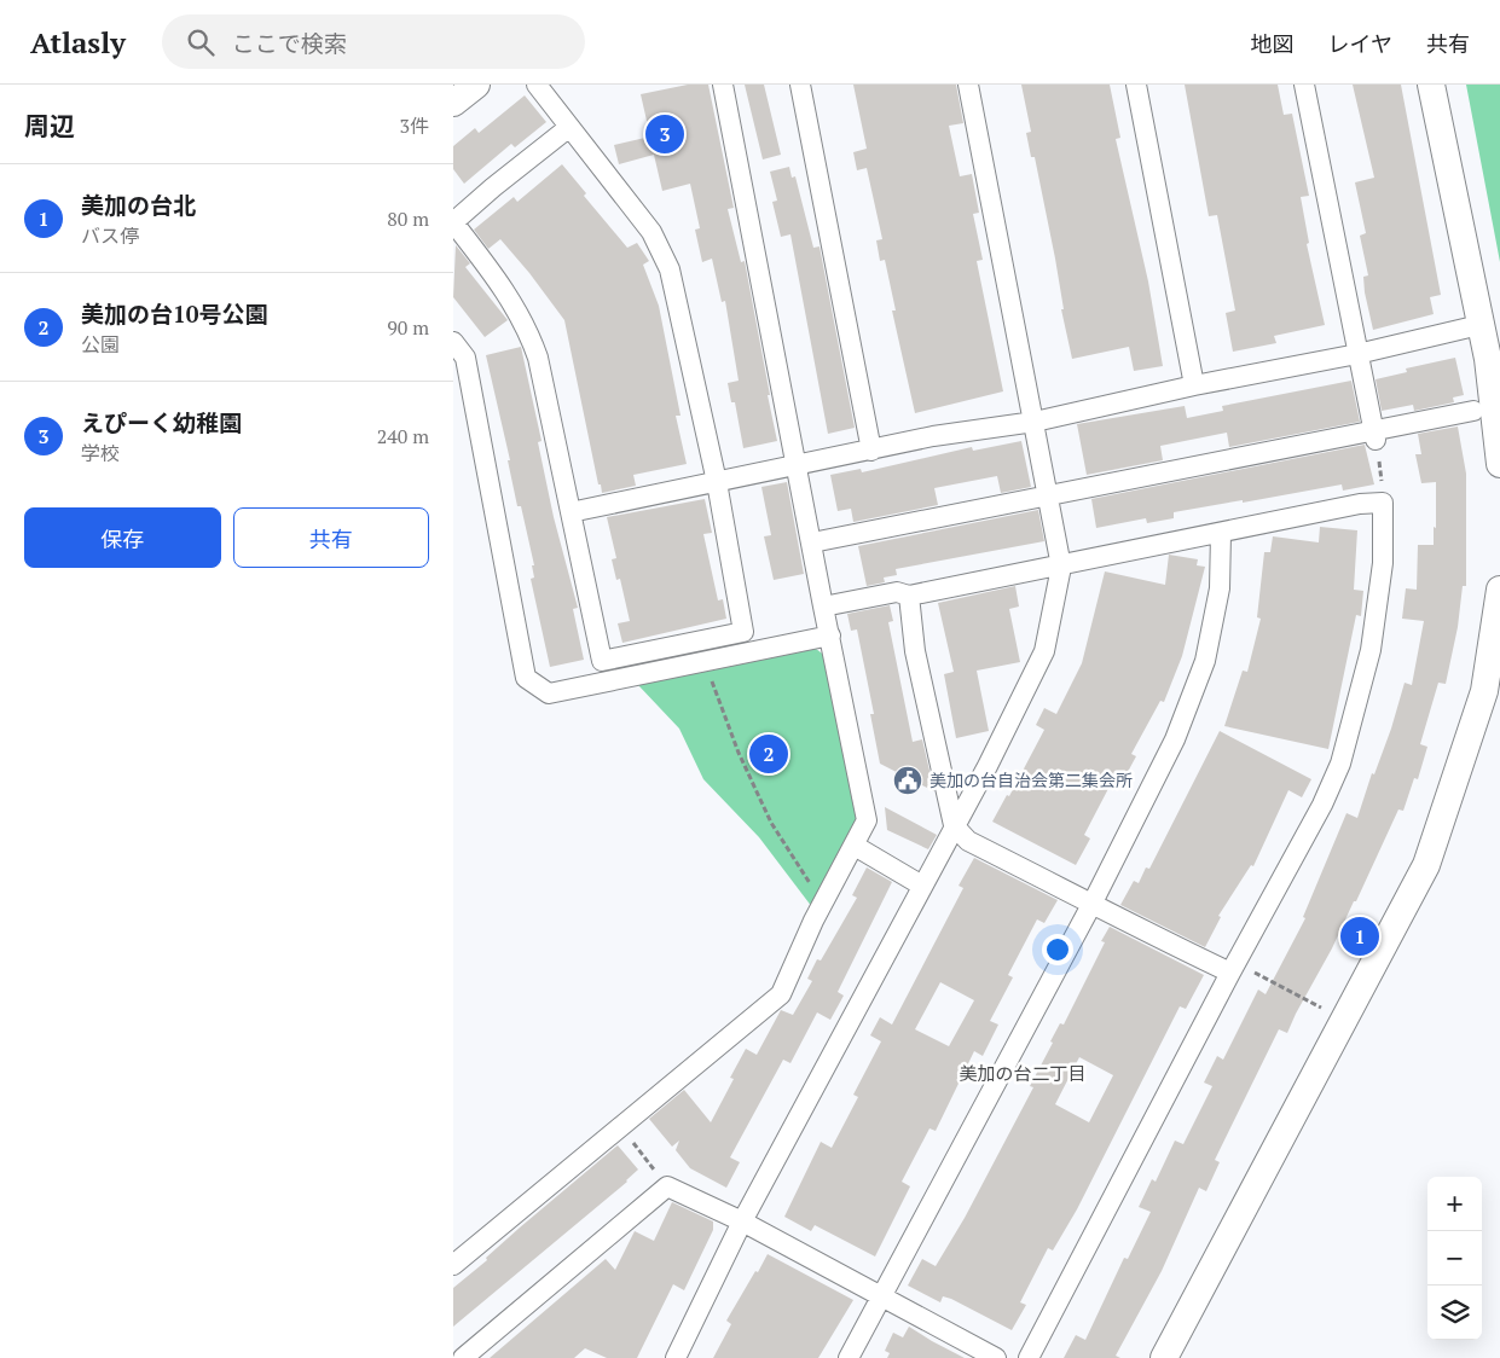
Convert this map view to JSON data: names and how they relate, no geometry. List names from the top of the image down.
{
  "districts": ["美加の台二丁目"],
  "places": {
    "public building": ["美加の台自治会第二集会所"]
  },
  "page": {
    "header": "Atlasly",
    "search": "ここで検索",
    "nav": ["地図", "レイヤ", "共有"],
    "heading": ["周辺", "3件"],
    "pins": ["3", "2", "1"],
    "list": [
      {
        "mark": "1",
        "name": "美加の台北",
        "note": "バス停",
        "value": "80 m"
      },
      {
        "mark": "2",
        "name": "美加の台10号公園",
        "note": "公園",
        "value": "90 m"
      },
      {
        "mark": "3",
        "name": "えぴーく幼稚園",
        "note": "学校",
        "value": "240 m"
      }
    ],
    "buttons": ["保存", "共有"],
    "map_buttons": ["+", "−"]
  }
}
